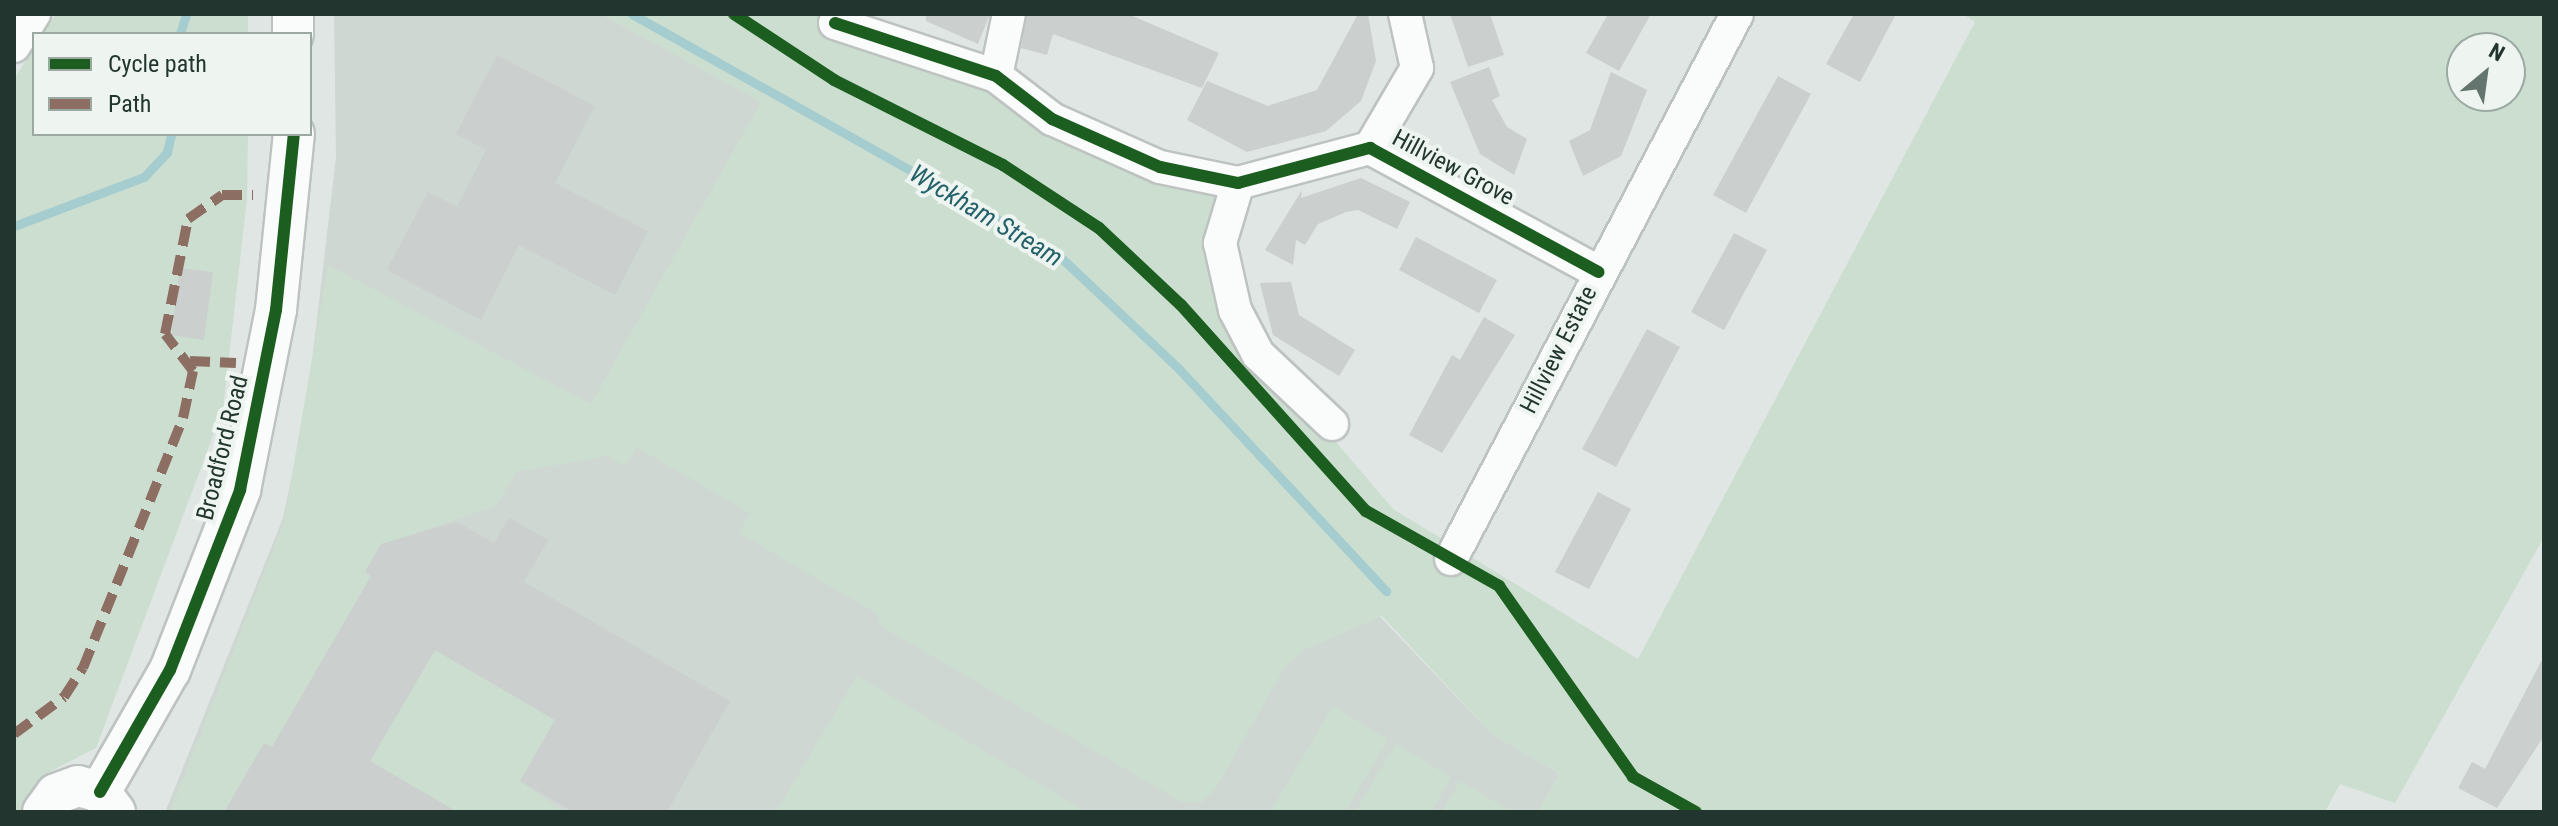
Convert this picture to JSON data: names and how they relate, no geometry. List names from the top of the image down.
{
  "streets": {
    "street": ["Hillview Grove", "Hillview Estate", "Broadford Road"]
  },
  "crossings": [
    ["Hillview Grove", "Hillview Estate"]
  ],
  "water": ["Wyckham Stream"],
  "legend": ["Cycle path", "Path"],
  "north": "top right"
}
